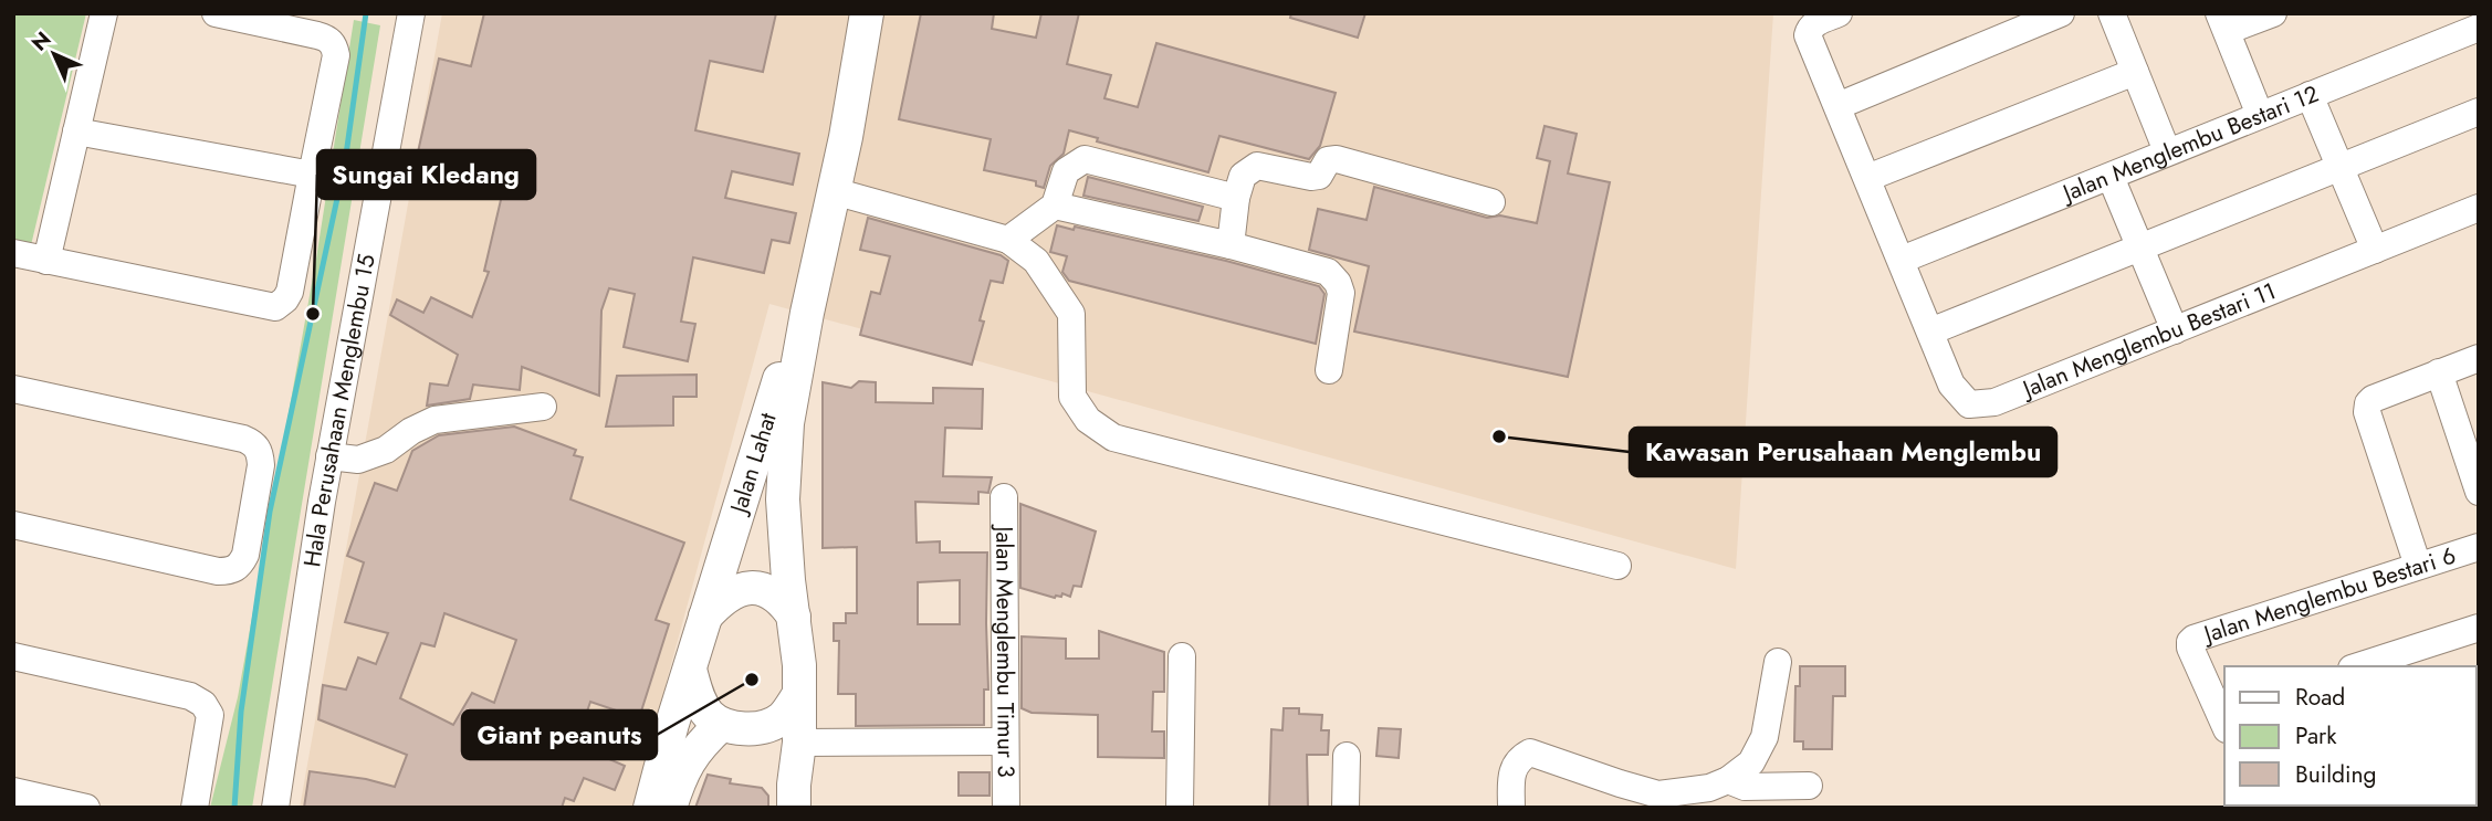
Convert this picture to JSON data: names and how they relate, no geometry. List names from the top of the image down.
{
  "streets": {
    "main road": ["Jalan Lahat"],
    "street": [
      "Jalan Menglembu Bestari 12",
      "Jalan Menglembu Bestari 11",
      "Hala Perusahaan Menglembu 15",
      "Jalan Menglembu Bestari 6",
      "Jalan Menglembu Timur 3"
    ]
  },
  "crossings": [
    ["Jalan Menglembu Bestari 12", "Jalan Menglembu Bestari 11"]
  ],
  "places": ["Sungai Kledang", "Kawasan Perusahaan Menglembu", "Giant peanuts"],
  "legend": ["Road", "Park", "Building"],
  "north": "top left"
}
